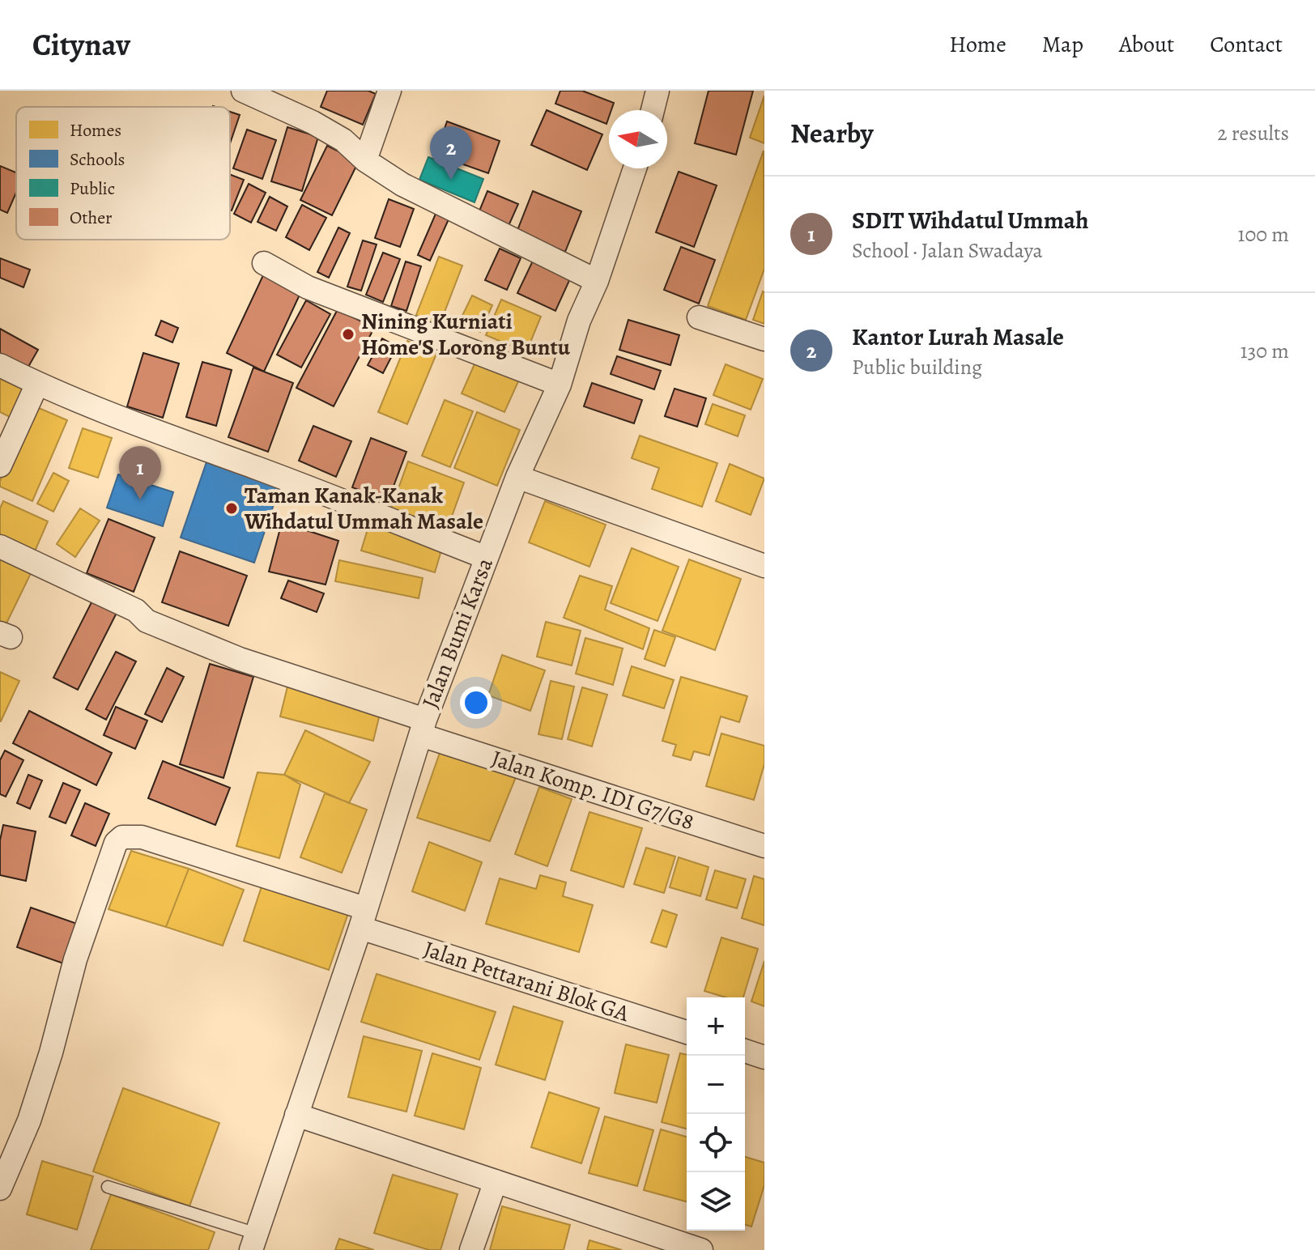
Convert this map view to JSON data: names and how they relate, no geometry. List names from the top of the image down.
{
  "streets": {
    "street": ["Jalan Bumi Karsa", "Jalan Komp. IDI G7/G8", "Jalan Pettarani Blok GA"]
  },
  "crossings": [
    ["Jalan Bumi Karsa", "Jalan Komp. IDI G7/G8"],
    ["Jalan Bumi Karsa", "Jalan Pettarani Blok GA"]
  ],
  "places": ["Nining Kurniati Home'S Lorong Buntu", "Taman Kanak-Kanak Wihdatul Ummah Masale"],
  "legend": [
    "Homes",
    "Schools",
    "Public",
    "Other"
  ],
  "north": "left",
  "page": {
    "header": "Citynav",
    "nav": [
      "Home",
      "Map",
      "About",
      "Contact"
    ],
    "heading": ["Nearby", "2 results"],
    "pins": ["2", "1"],
    "list": [
      {
        "mark": "1",
        "name": "SDIT Wihdatul Ummah",
        "note": "School · Jalan Swadaya",
        "value": "100 m"
      },
      {
        "mark": "2",
        "name": "Kantor Lurah Masale",
        "note": "Public building",
        "value": "130 m"
      }
    ],
    "map_buttons": ["+", "−"]
  }
}
